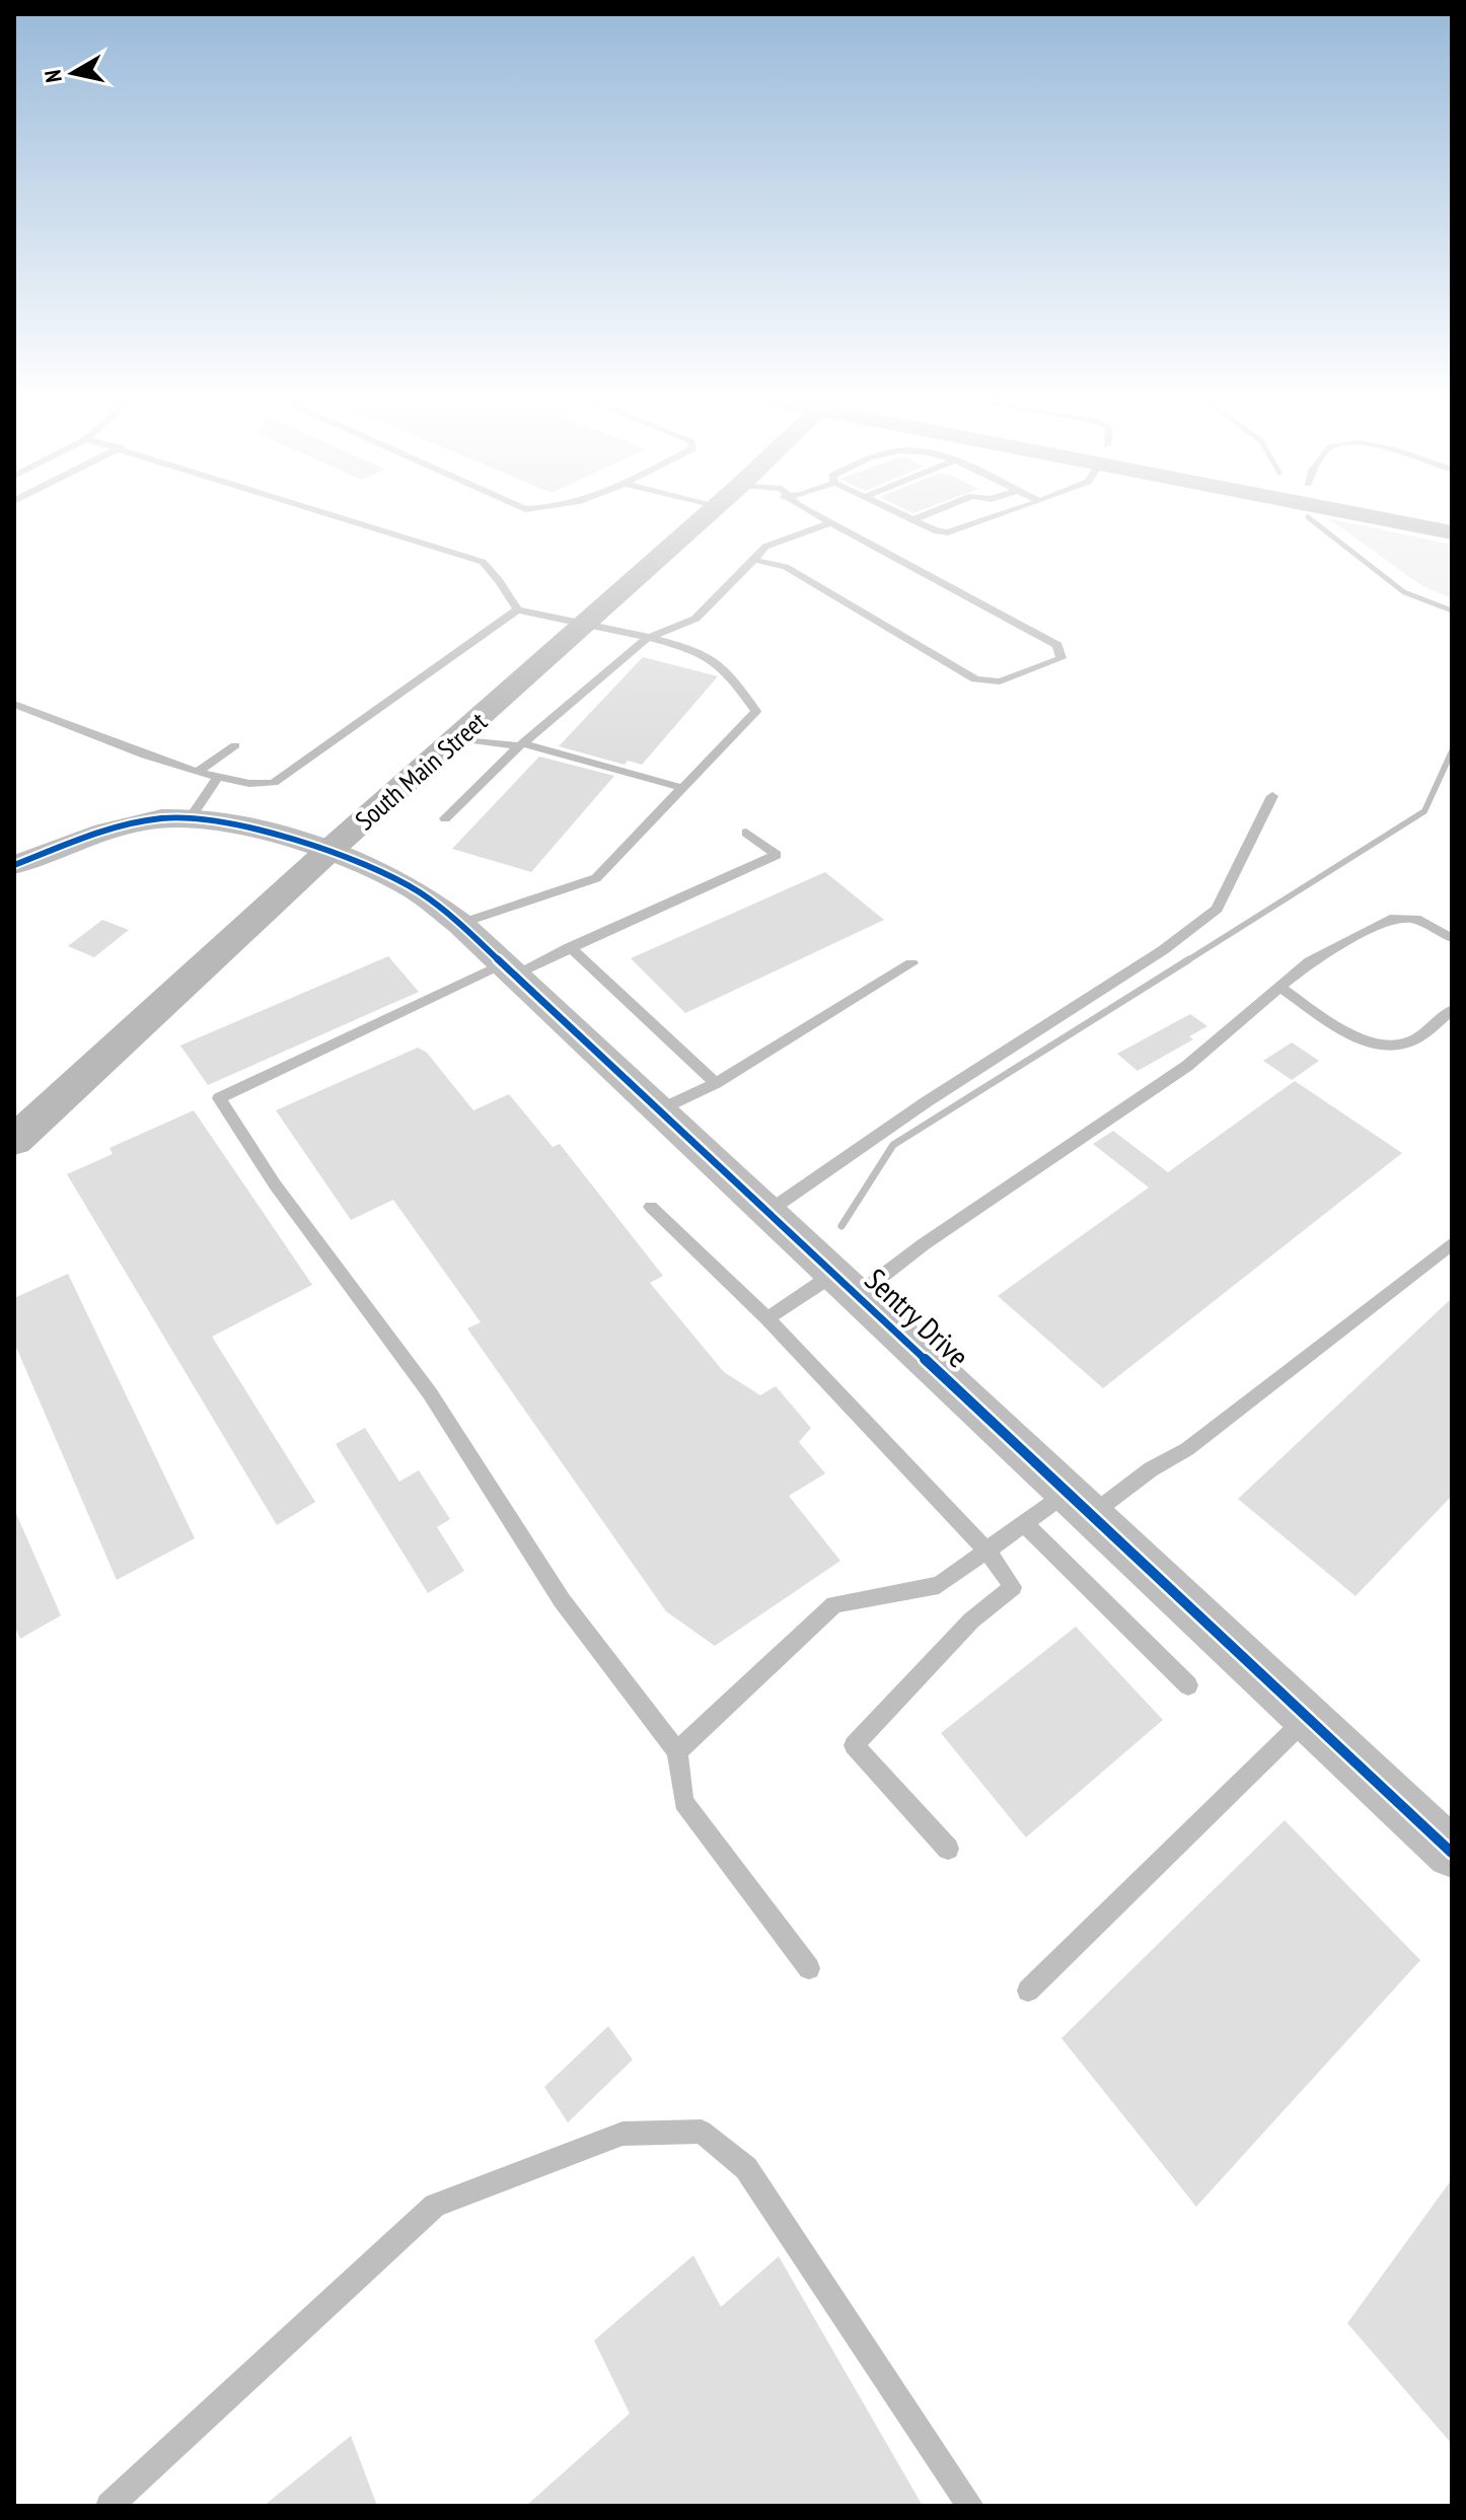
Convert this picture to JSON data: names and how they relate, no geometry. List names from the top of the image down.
{
  "streets": {
    "main road": ["South Main Street"],
    "street": ["Sentry Drive"]
  },
  "crossings": [
    ["South Main Street", "Sentry Drive"]
  ],
  "north": "left"
}
